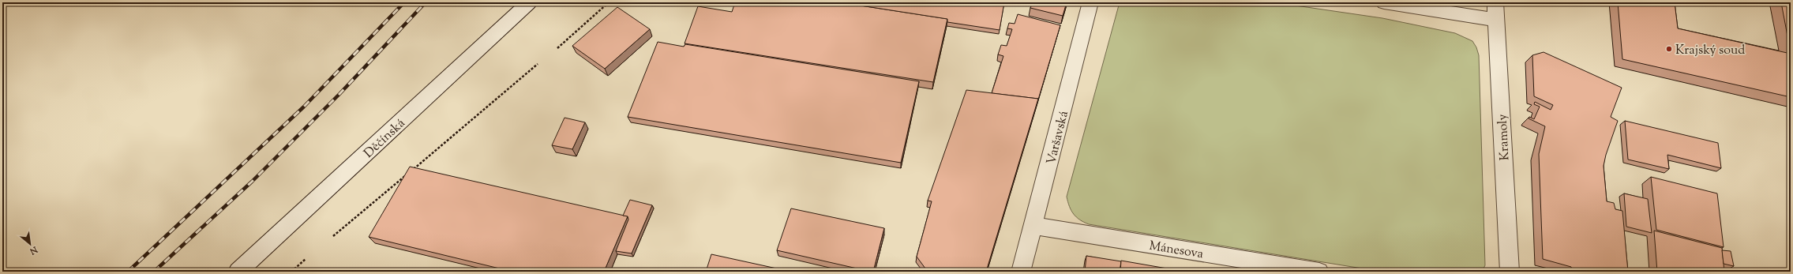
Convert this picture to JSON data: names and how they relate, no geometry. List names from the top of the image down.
{
  "streets": {
    "street": [
      "Děčínská",
      "Varšavská",
      "Kramoly",
      "Mánesova"
    ]
  },
  "crossings": [
    ["Varšavská", "Mánesova"]
  ],
  "places": ["Krajský soud"],
  "north": "bottom right"
}
